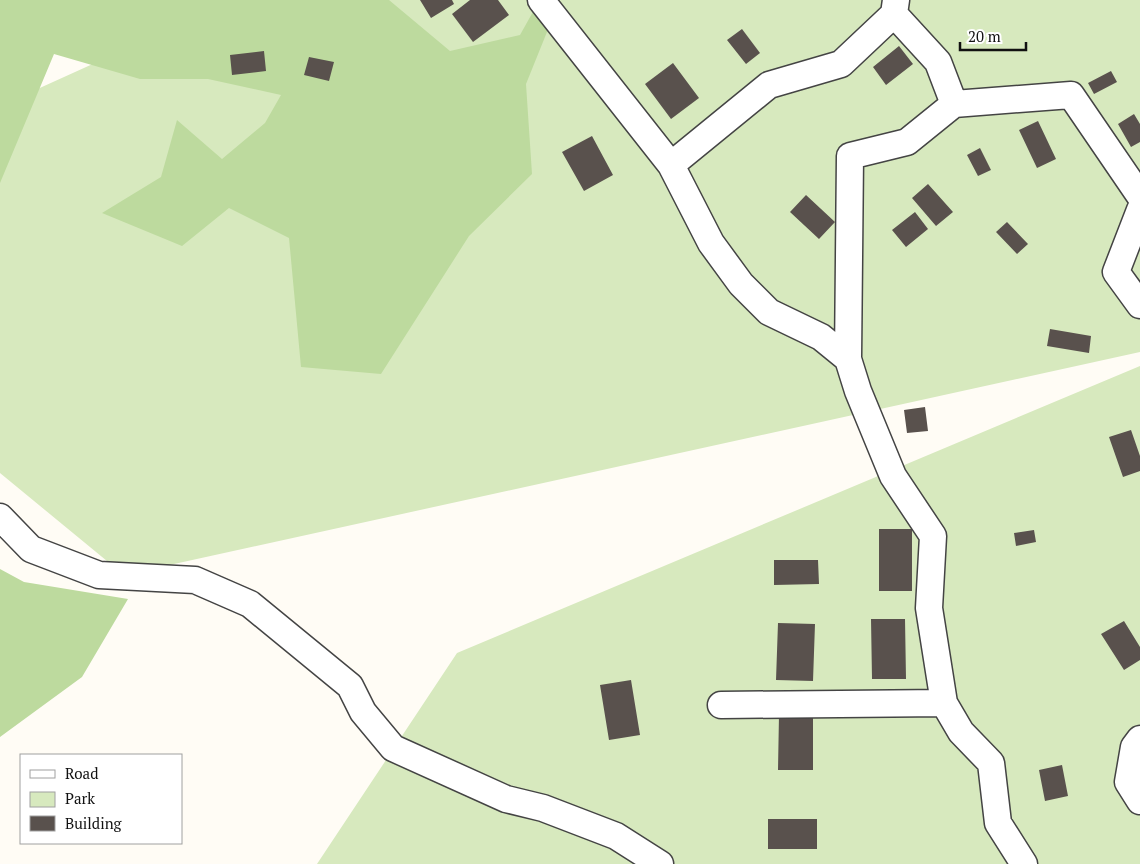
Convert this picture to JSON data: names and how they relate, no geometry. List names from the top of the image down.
{
  "legend": ["Road", "Park", "Building"],
  "scale_bar": "20 m"
}
